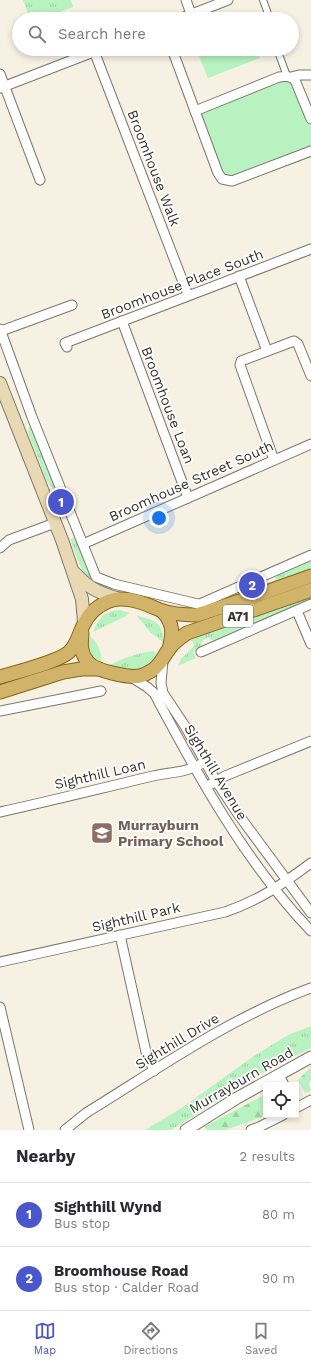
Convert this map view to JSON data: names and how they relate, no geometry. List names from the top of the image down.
{
  "streets": {
    "main road": ["A71"],
    "street": [
      "Broomhouse Walk",
      "Broomhouse Place South",
      "Broomhouse Loan",
      "Broomhouse Street South",
      "Sighthill Avenue",
      "Sighthill Loan",
      "Sighthill Park",
      "Sighthill Drive",
      "Murrayburn Road"
    ]
  },
  "crossings": [
    ["Broomhouse Walk", "Broomhouse Place South"],
    ["Broomhouse Place South", "Broomhouse Loan"],
    ["Broomhouse Loan", "Broomhouse Street South"],
    ["A71", "Sighthill Avenue"],
    ["Sighthill Avenue", "Sighthill Loan"],
    ["Sighthill Avenue", "Sighthill Park"]
  ],
  "places": {
    "school or university": ["Murrayburn Primary School"]
  },
  "page": {
    "search": "Search here",
    "pins": ["1", "2"],
    "heading": ["Nearby", "2 results"],
    "list": [
      {
        "mark": "1",
        "name": "Sighthill Wynd",
        "note": "Bus stop",
        "value": "80 m"
      },
      {
        "mark": "2",
        "name": "Broomhouse Road",
        "note": "Bus stop · Calder Road",
        "value": "90 m"
      }
    ],
    "nav": ["Map", "Directions", "Saved"]
  }
}
